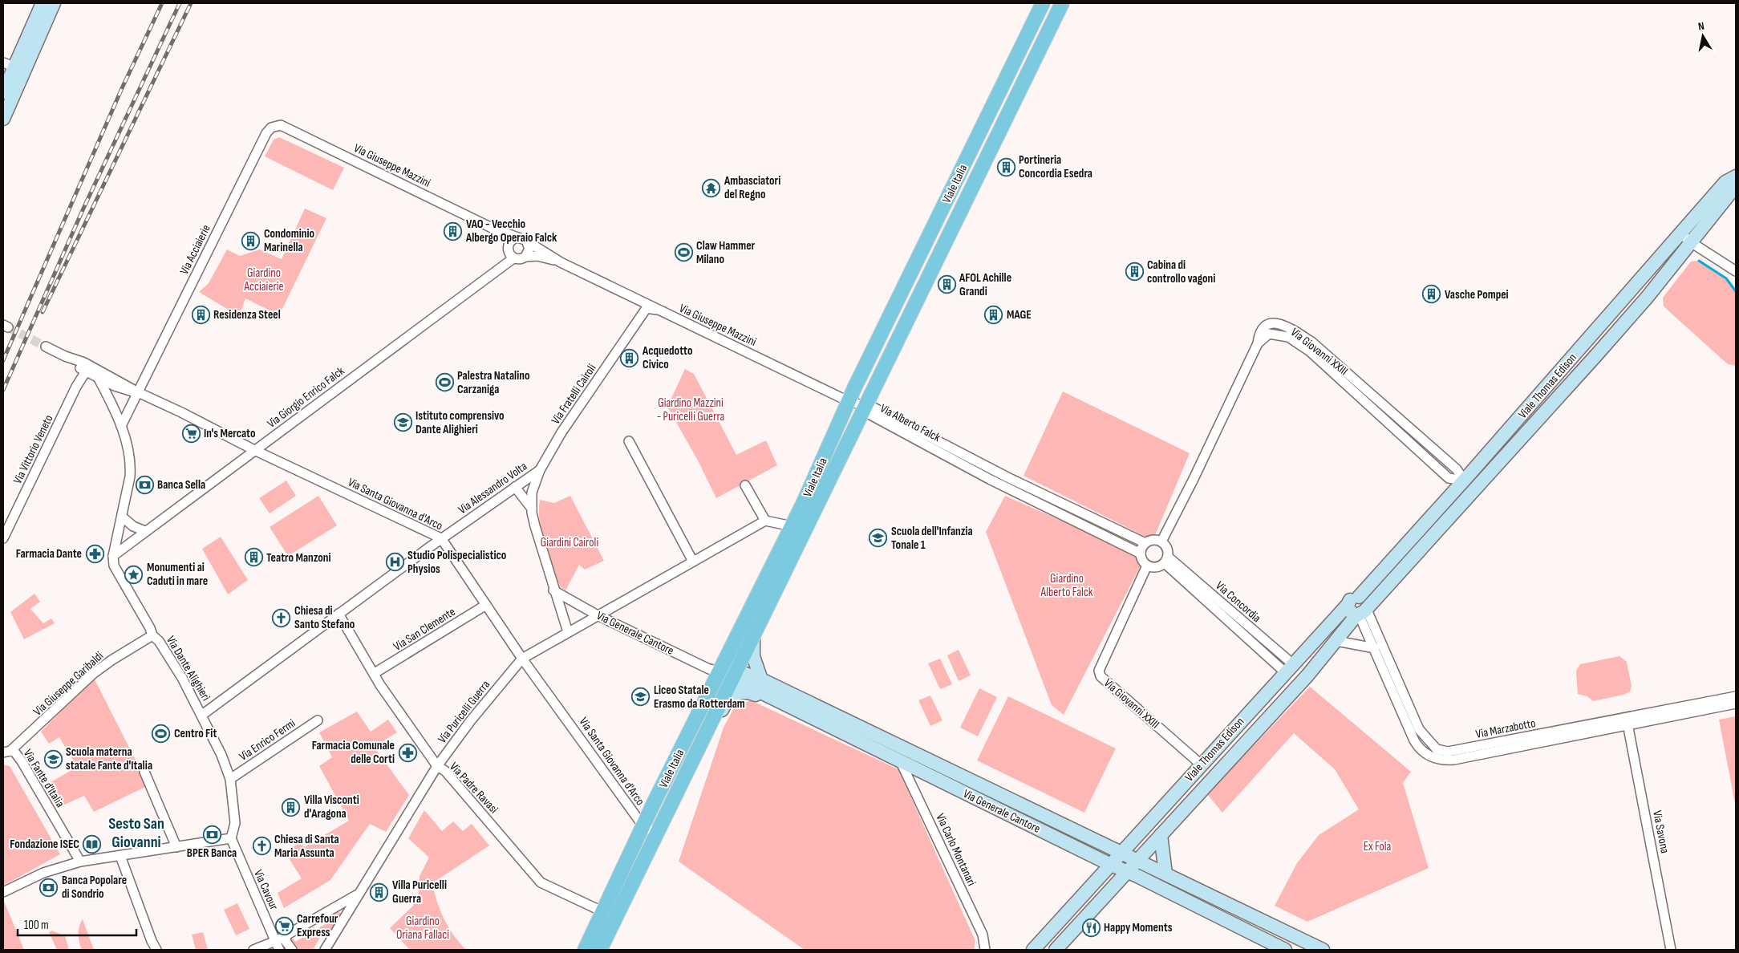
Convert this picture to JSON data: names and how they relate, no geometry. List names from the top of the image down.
{
  "streets": {
    "main road": ["Viale Italia"],
    "street": [
      "Via Giuseppe Mazzini",
      "Via Acciaierie",
      "Via Giovanni XXIII",
      "Viale Thomas Edison",
      "Via Fratelli Cairoli",
      "Via Giorgio Enrico Falck",
      "Via Alberto Falck",
      "Via Vittorio Veneto",
      "Via Alessandro Volta",
      "Via Santa Giovanna d'Arco",
      "Via Concordia",
      "Via San Clemente",
      "Via Generale Cantore",
      "Via Dante Alighieri",
      "Via Giuseppe Garibaldi",
      "Via Puricelli Guerra",
      "Via Marzabotto",
      "Via Enrico Fermi",
      "Via Fante d'Italia",
      "Via Padre Ravasi",
      "Via Savona",
      "Via Carlo Montanari",
      "Via Cavour"
    ]
  },
  "crossings": [
    ["Via Giuseppe Mazzini", "Viale Italia"],
    ["Via Giuseppe Mazzini", "Via Acciaierie"],
    ["Via Giuseppe Mazzini", "Via Fratelli Cairoli"],
    ["Via Giuseppe Mazzini", "Via Giorgio Enrico Falck"],
    ["Via Giuseppe Mazzini", "Via Alberto Falck"],
    ["Viale Italia", "Via Alberto Falck"],
    ["Viale Italia", "Via Santa Giovanna d'Arco"],
    ["Viale Italia", "Via Generale Cantore"],
    ["Viale Italia", "Via Padre Ravasi"],
    ["Via Acciaierie", "Via Santa Giovanna d'Arco"],
    ["Via Giovanni XXIII", "Viale Thomas Edison"],
    ["Via Giovanni XXIII", "Via Alberto Falck"],
    ["Via Giovanni XXIII", "Via Concordia"],
    ["Viale Thomas Edison", "Via Concordia"],
    ["Viale Thomas Edison", "Via Generale Cantore"],
    ["Viale Thomas Edison", "Via Marzabotto"],
    ["Via Fratelli Cairoli", "Via Alessandro Volta"],
    ["Via Fratelli Cairoli", "Via Generale Cantore"],
    ["Via Fratelli Cairoli", "Via Puricelli Guerra"],
    ["Via Giorgio Enrico Falck", "Via Santa Giovanna d'Arco"],
    ["Via Giorgio Enrico Falck", "Via Dante Alighieri"],
    ["Via Alberto Falck", "Via Concordia"],
    ["Via Alessandro Volta", "Via Santa Giovanna d'Arco"],
    ["Via Alessandro Volta", "Via Dante Alighieri"],
    ["Via Alessandro Volta", "Via Padre Ravasi"],
    ["Via Santa Giovanna d'Arco", "Via San Clemente"],
    ["Via Santa Giovanna d'Arco", "Via Puricelli Guerra"],
    ["Via San Clemente", "Via Padre Ravasi"],
    ["Via Generale Cantore", "Via Puricelli Guerra"],
    ["Via Generale Cantore", "Via Carlo Montanari"],
    ["Via Dante Alighieri", "Via Giuseppe Garibaldi"],
    ["Via Dante Alighieri", "Via Enrico Fermi"],
    ["Via Dante Alighieri", "Via Cavour"],
    ["Via Giuseppe Garibaldi", "Via Fante d'Italia"],
    ["Via Puricelli Guerra", "Via Padre Ravasi"],
    ["Via Marzabotto", "Via Savona"]
  ],
  "districts": ["Sesto San Giovanni"],
  "parks": [
    "Giardino Acciaierie",
    "Giardino Mazzini - Puricelli Guerra",
    "Giardini Cairoli",
    "Giardino Alberto Falck",
    "Ex Fola",
    "Giardino Oriana Fallaci"
  ],
  "places": {
    "building": [
      "Portineria Concordia Esedra",
      "VAO - Vecchio Albergo Operaio Falck",
      "Condominio Marinella",
      "Cabina di controllo vagoni",
      "AFOL Achille Grandi",
      "Vasche Pompei",
      "Residenza Steel",
      "MAGE",
      "Acquedotto Civico",
      "Teatro Manzoni",
      "Villa Visconti d'Aragona",
      "Villa Puricelli Guerra"
    ],
    "temple": ["Ambasciatori del Regno"],
    "sports": ["Claw Hammer Milano", "Palestra Natalino Carzaniga", "Centro Fit"],
    "school or university": [
      "Istituto comprensivo Dante Alighieri",
      "Scuola dell'Infanzia Tonale 1",
      "Liceo Statale Erasmo da Rotterdam",
      "Scuola materna statale Fante d'Italia"
    ],
    "supermarket": ["In's Mercato", "Carrefour Express"],
    "bank": ["Banca Sella", "BPER Banca", "Banca Popolare di Sondrio"],
    "pharmacy": ["Farmacia Dante", "Farmacia Comunale delle Corti"],
    "hospital": ["Studio Polispecialistico Physios"],
    "place": ["Monumenti ai Caduti in mare"],
    "church": ["Chiesa di Santo Stefano", "Chiesa di Santa Maria Assunta"],
    "library": ["Fondazione ISEC"],
    "restaurant": ["Happy Moments"]
  },
  "scale_bar": "100 m",
  "north": "top"
}
